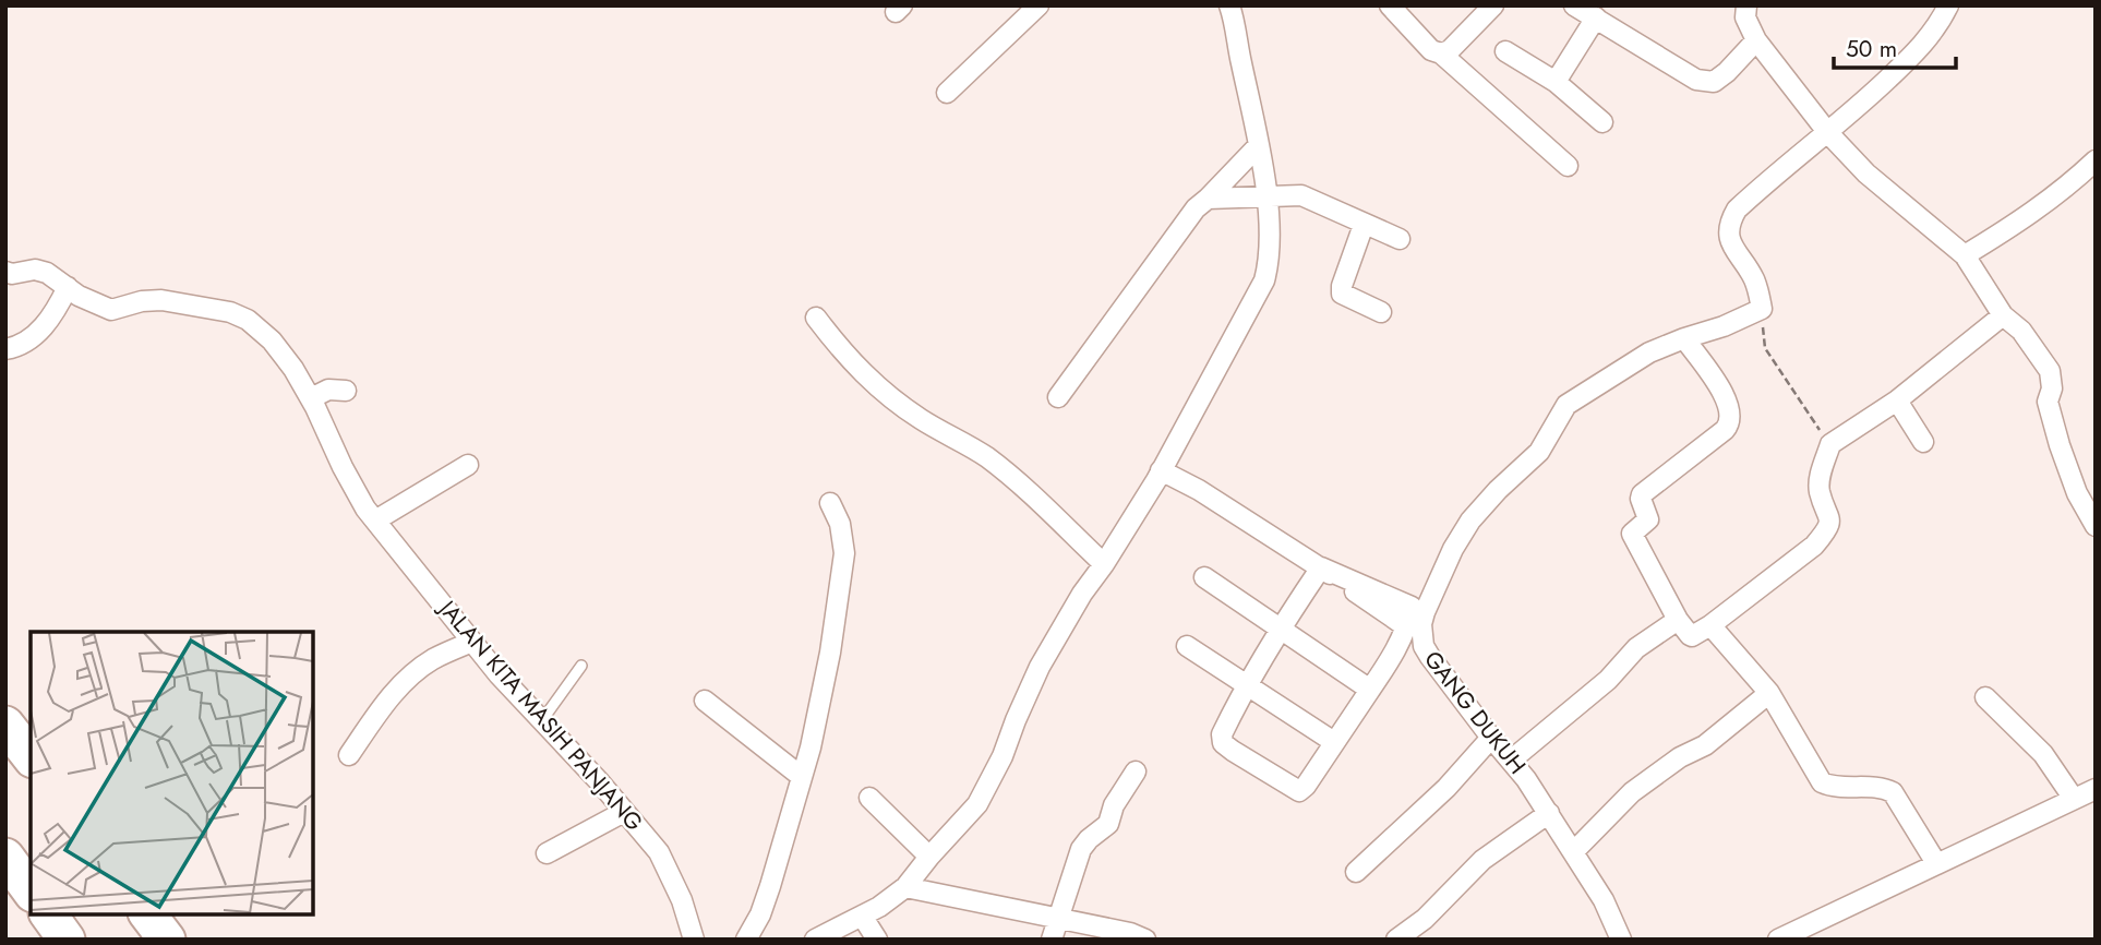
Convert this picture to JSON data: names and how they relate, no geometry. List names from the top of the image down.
{
  "streets": {
    "street": ["GANG DUKUH", "JALAN KITA MASIH PANJANG"]
  },
  "scale_bar": "50 m"
}
